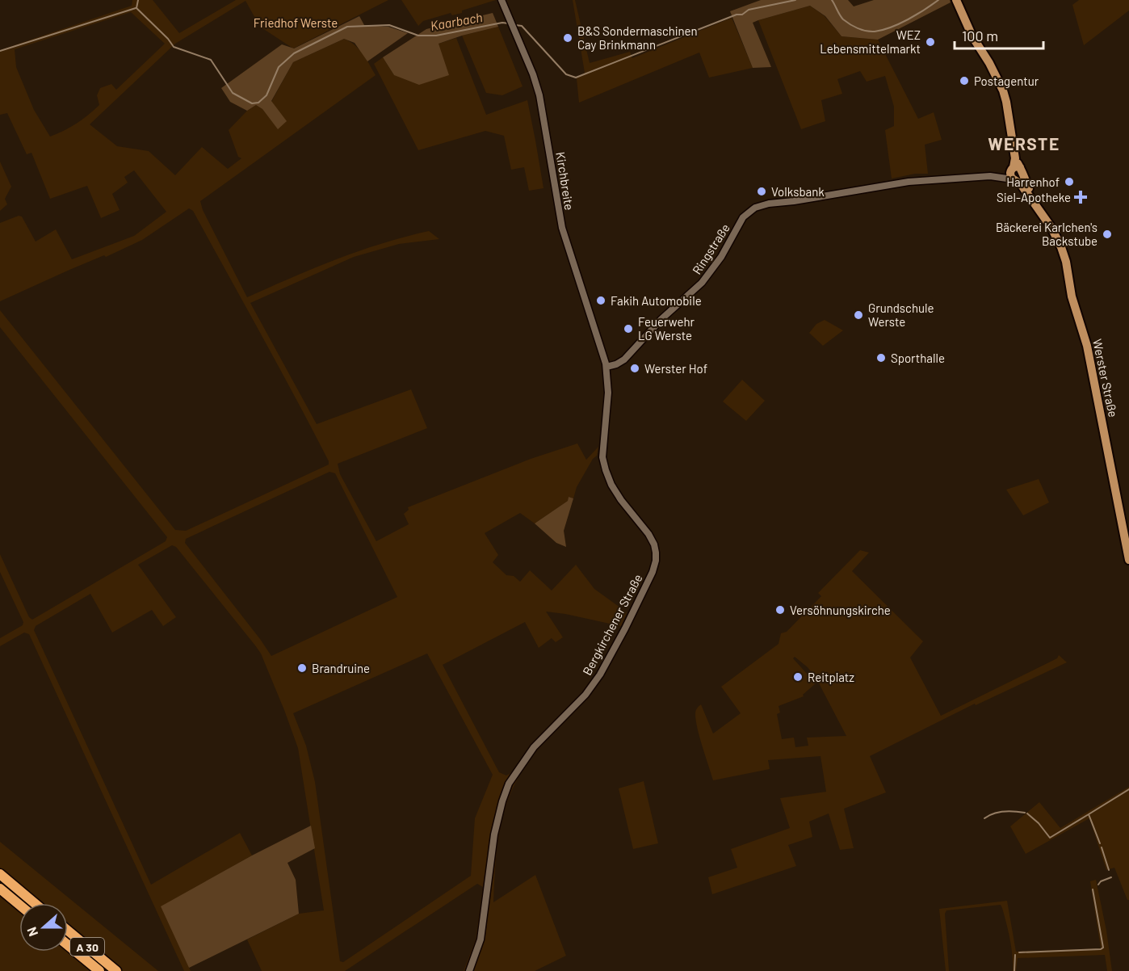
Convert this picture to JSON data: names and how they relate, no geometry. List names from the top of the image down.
{
  "streets": {
    "highway": ["A 30"],
    "main road": ["Werster Straße"],
    "street": ["Kirchbreite", "Ringstraße", "Bergkirchener Straße"]
  },
  "crossings": [
    ["Kirchbreite", "Ringstraße"],
    ["Kirchbreite", "Bergkirchener Straße"],
    ["Ringstraße", "Werster Straße"],
    ["Ringstraße", "Bergkirchener Straße"]
  ],
  "districts": ["WERSTE"],
  "water": ["Kaarbach"],
  "parks": ["Friedhof Werste"],
  "places": {
    "other": [
      "B&S Sondermaschinen Cay Brinkmann",
      "WEZ Lebensmittelmarkt",
      "Postagentur",
      "Harrenhof",
      "Volksbank",
      "Bäckerei Karlchen's Backstube",
      "Fakih Automobile",
      "Grundschule Werste",
      "Feuerwehr LG Werste",
      "Sporthalle",
      "Werster Hof",
      "Versöhnungskirche",
      "Brandruine",
      "Reitplatz"
    ],
    "health": ["Siel-Apotheke"]
  },
  "scale_bar": "100 m",
  "north": "left"
}
